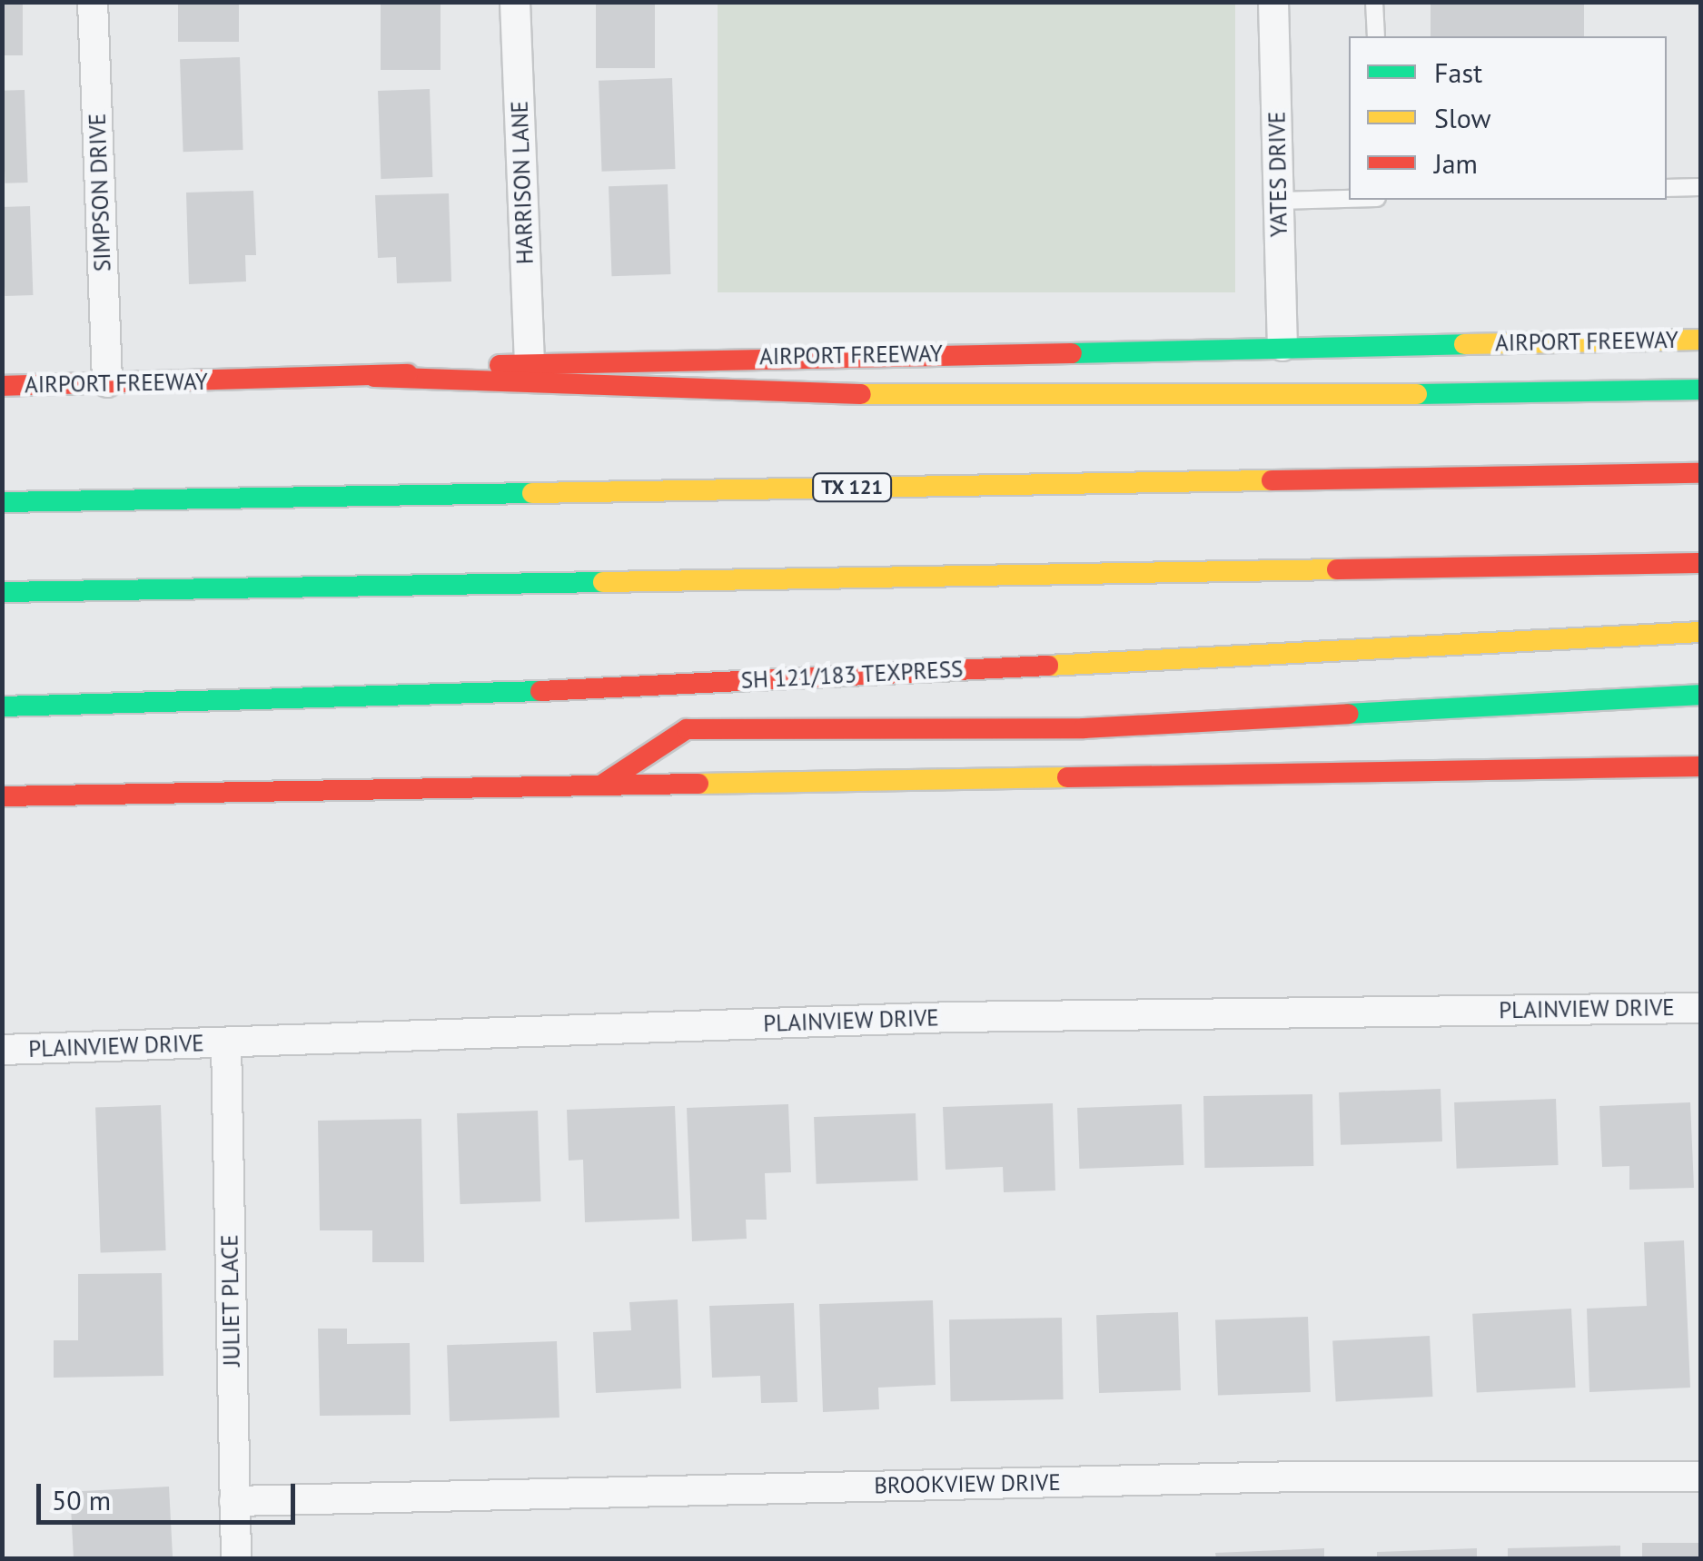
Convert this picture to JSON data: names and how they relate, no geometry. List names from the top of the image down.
{
  "streets": {
    "main road": ["AIRPORT FREEWAY", "TX 121", "SH 121/183 TEXPRESS"],
    "street": [
      "YATES DRIVE",
      "HARRISON LANE",
      "SIMPSON DRIVE",
      "PLAINVIEW DRIVE",
      "JULIET PLACE",
      "BROOKVIEW DRIVE"
    ]
  },
  "crossings": [
    ["YATES DRIVE", "AIRPORT FREEWAY"],
    ["HARRISON LANE", "AIRPORT FREEWAY"],
    ["SIMPSON DRIVE", "AIRPORT FREEWAY"],
    ["PLAINVIEW DRIVE", "JULIET PLACE"],
    ["JULIET PLACE", "BROOKVIEW DRIVE"]
  ],
  "legend": ["Fast", "Slow", "Jam"],
  "scale_bar": "50 m"
}
